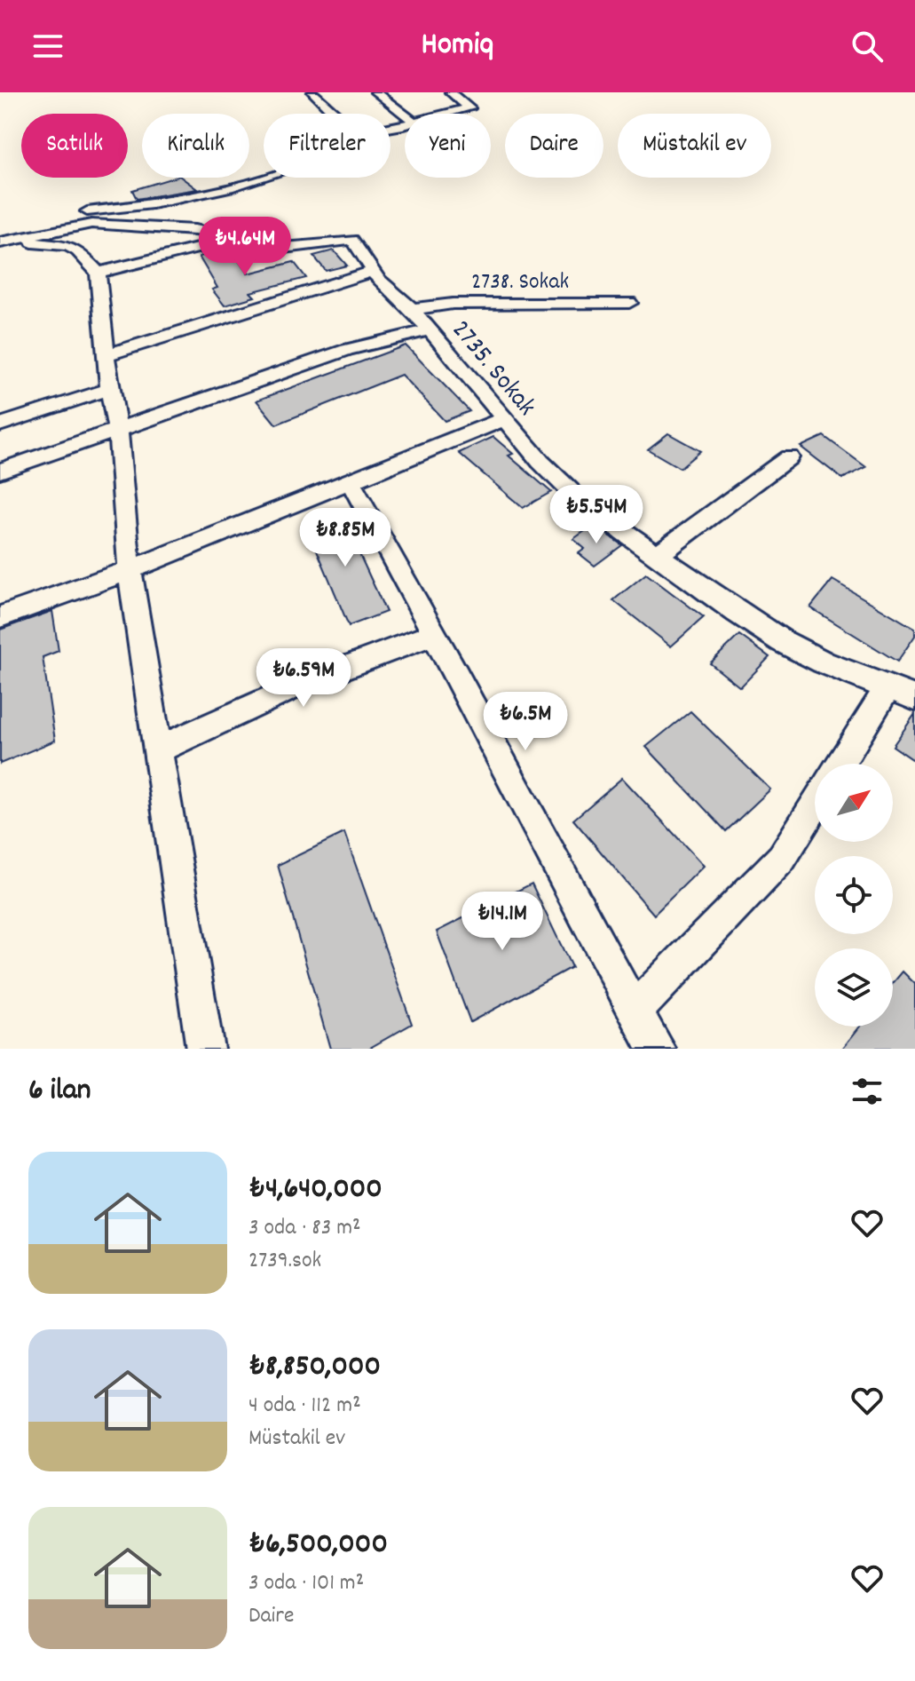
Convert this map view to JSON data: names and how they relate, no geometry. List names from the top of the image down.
{
  "streets": {
    "street": ["2738. Sokak", "2735. Sokak"]
  },
  "crossings": [
    ["2738. Sokak", "2735. Sokak"]
  ],
  "north": "top right",
  "page": {
    "header": "Homiq",
    "chip": [
      "Satılık",
      "Kiralık",
      "Filtreler",
      "Yeni",
      "Daire",
      "Müstakil ev"
    ],
    "price": [
      "₺4.64M",
      "₺5.54M",
      "₺8.85M",
      "₺6.59M",
      "₺6.5M",
      "₺14.1M"
    ],
    "heading": "6 ilan",
    "list": [
      {
        "name": "₺4,640,000",
        "note": "3 oda · 83 m² · 2739.sok"
      },
      {
        "name": "₺8,850,000",
        "note": "4 oda · 112 m² · Müstakil ev"
      },
      {
        "name": "₺6,500,000",
        "note": "3 oda · 101 m² · Daire"
      }
    ]
  }
}
